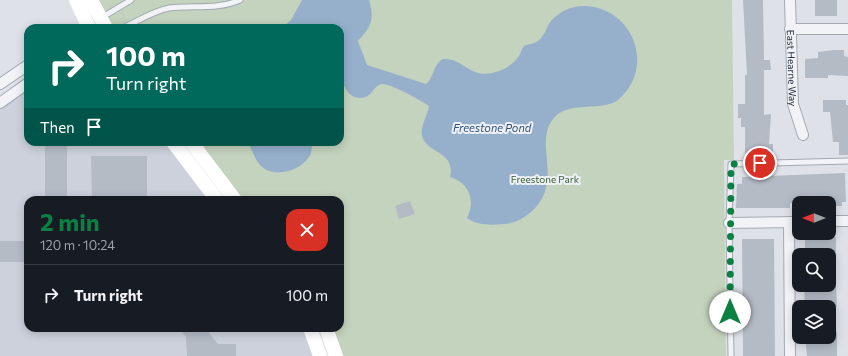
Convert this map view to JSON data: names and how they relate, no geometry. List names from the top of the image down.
{
  "streets": {
    "street": ["East Hearne Way"]
  },
  "water": ["Freestone Pond"],
  "parks": ["Freestone Park"],
  "north": "left",
  "page": {
    "turn": ["100 m", "Turn right"],
    "then": "Then",
    "heading": ["2 min", "120 m · 10:24"],
    "list": [
      {
        "name": "Turn right",
        "value": "100 m"
      }
    ]
  }
}
